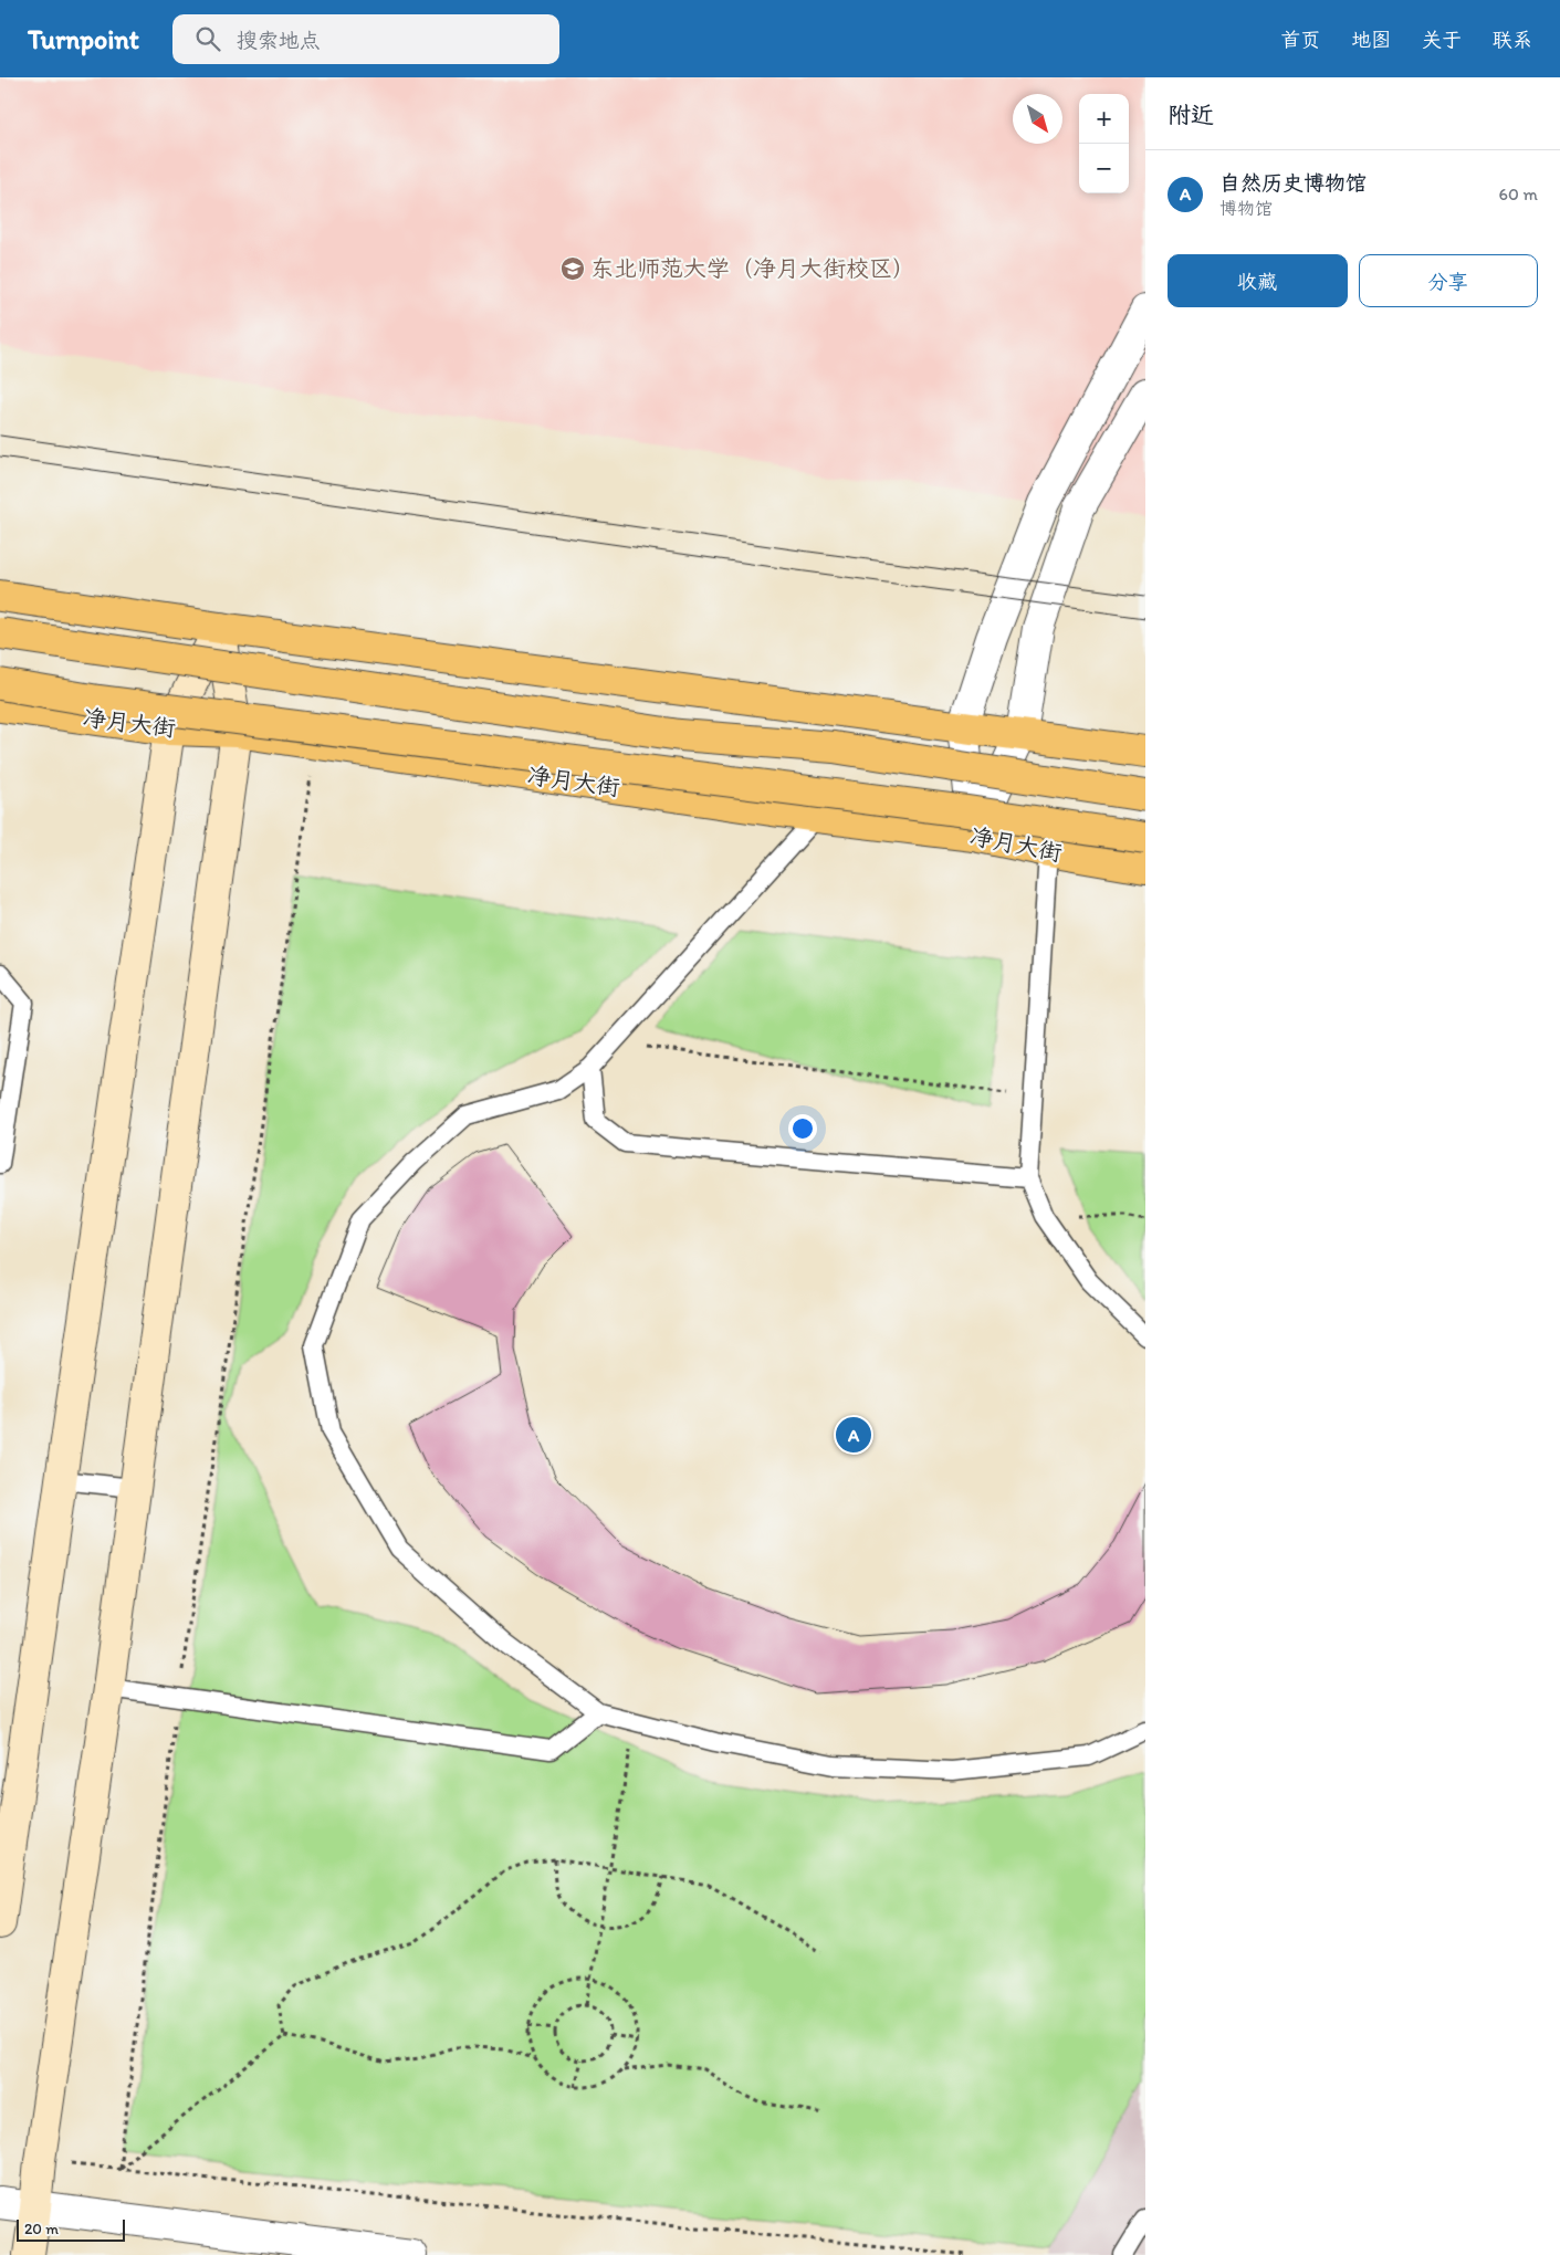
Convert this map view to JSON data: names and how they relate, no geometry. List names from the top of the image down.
{
  "streets": {
    "main road": ["净月大街"]
  },
  "places": {
    "school or university": ["东北师范大学（净月大街校区）"]
  },
  "scale_bar": "20 m",
  "north": "bottom right",
  "page": {
    "header": "Turnpoint",
    "search": "搜索地点",
    "nav": [
      "首页",
      "地图",
      "关于",
      "联系"
    ],
    "heading": "附近",
    "map_buttons": ["+", "−"],
    "list": [
      {
        "mark": "A",
        "name": "自然历史博物馆",
        "note": "博物馆",
        "value": "60 m"
      }
    ],
    "buttons": ["收藏", "分享"],
    "pins": "A",
    "scale": "20 m"
  }
}
